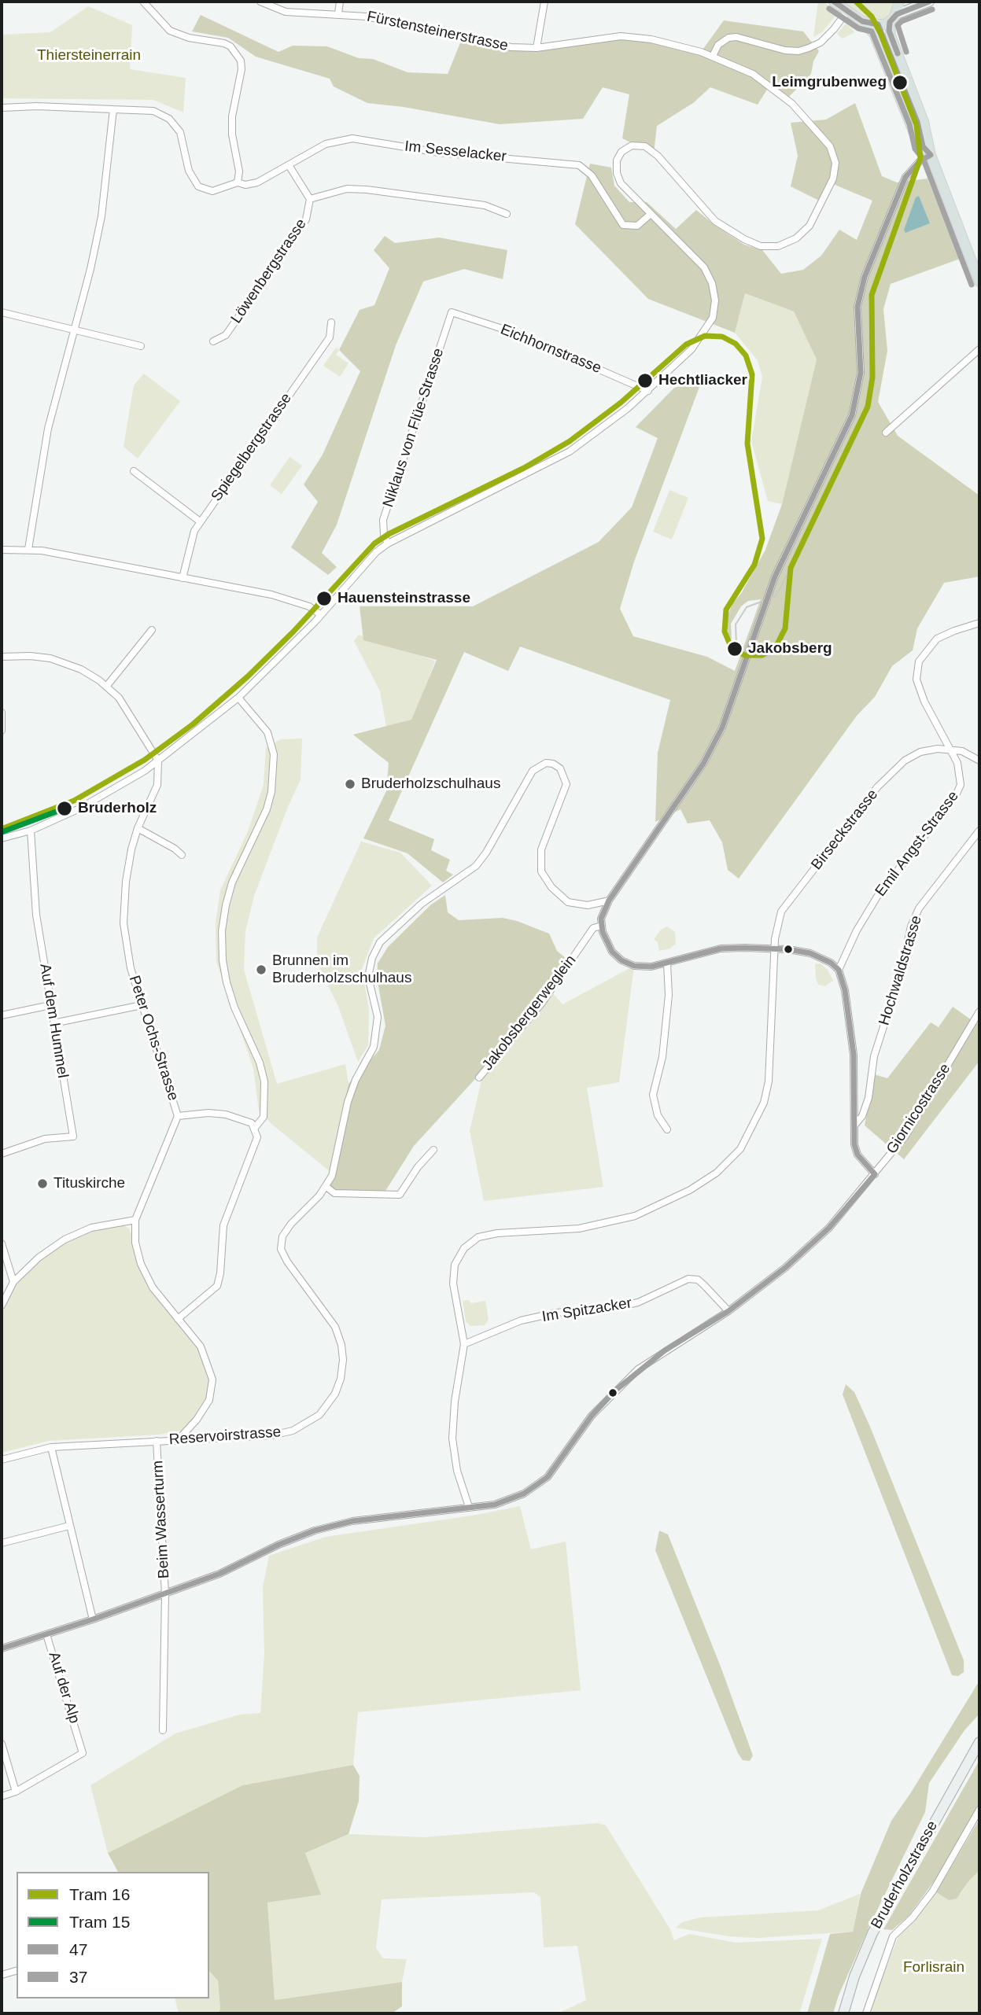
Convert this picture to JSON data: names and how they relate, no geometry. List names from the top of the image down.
{
  "streets": {
    "main road": ["Bruderholzstrasse"],
    "street": [
      "Fürstensteinerstrasse",
      "Im Sesselacker",
      "Löwenbergstrasse",
      "Eichhornstrasse",
      "Niklaus von Flüe-Strasse",
      "Spiegelbergstrasse",
      "Birseckstrasse",
      "Emil Angst-Strasse",
      "Hochwaldstrasse",
      "Jakobsbergerweglein",
      "Auf dem Hummel",
      "Peter Ochs-Strasse",
      "Giornicostrasse",
      "Im Spitzacker",
      "Reservoirstrasse",
      "Beim Wasserturm",
      "Auf der Alp"
    ]
  },
  "crossings": [
    ["Im Sesselacker", "Löwenbergstrasse"],
    ["Eichhornstrasse", "Niklaus von Flüe-Strasse"],
    ["Birseckstrasse", "Emil Angst-Strasse"],
    ["Birseckstrasse", "Giornicostrasse"],
    ["Birseckstrasse", "Im Spitzacker"],
    ["Peter Ochs-Strasse", "Reservoirstrasse"],
    ["Giornicostrasse", "Im Spitzacker"],
    ["Giornicostrasse", "Beim Wasserturm"],
    ["Giornicostrasse", "Auf der Alp"],
    ["Reservoirstrasse", "Beim Wasserturm"]
  ],
  "parks": ["Thiersteinerrain", "Forlisrain"],
  "places": [
    "Leimgrubenweg",
    "Hechtliacker",
    "Hauensteinstrasse",
    "Jakobsberg",
    "Bruderholzschulhaus",
    "Bruderholz",
    "Brunnen im Bruderholzschulhaus",
    "Tituskirche"
  ],
  "lines": [
    "tram line 16",
    "transit line 47",
    "transit line 37",
    "tram line 15"
  ],
  "legend": [
    "Tram 16",
    "Tram 15",
    "47",
    "37"
  ]
}
